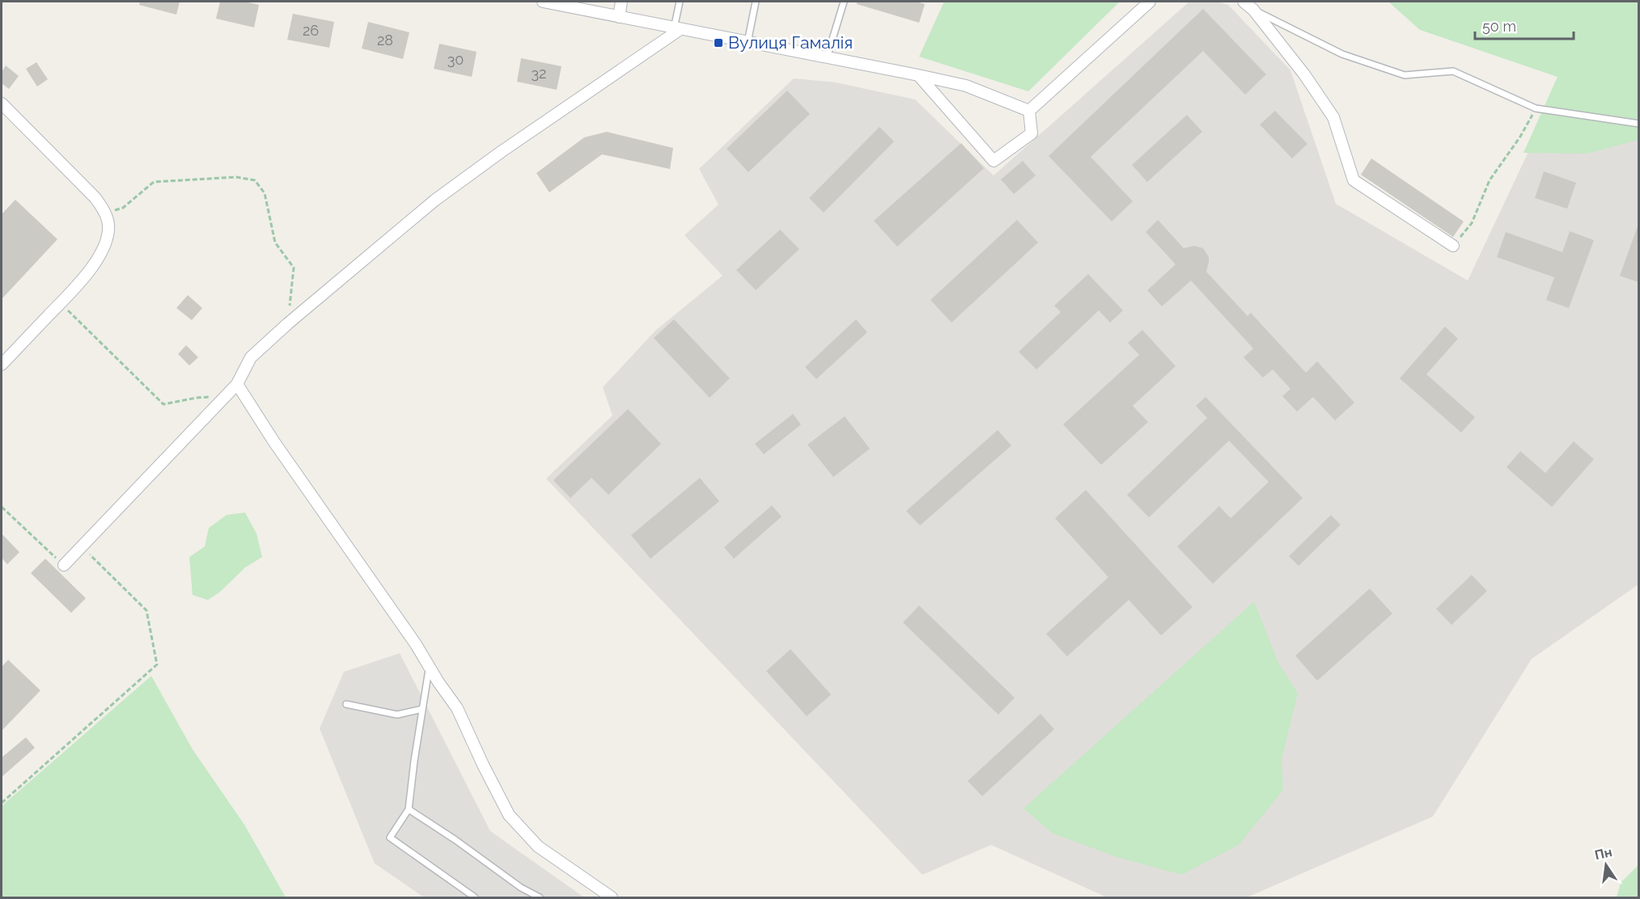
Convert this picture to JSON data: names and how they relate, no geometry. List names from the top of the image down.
{
  "places": {
    "transit": ["Вулиця Гамалія"]
  },
  "house_numbers": [
    "26",
    "28",
    "30",
    "32"
  ],
  "scale_bar": "50 m",
  "north": "top"
}
